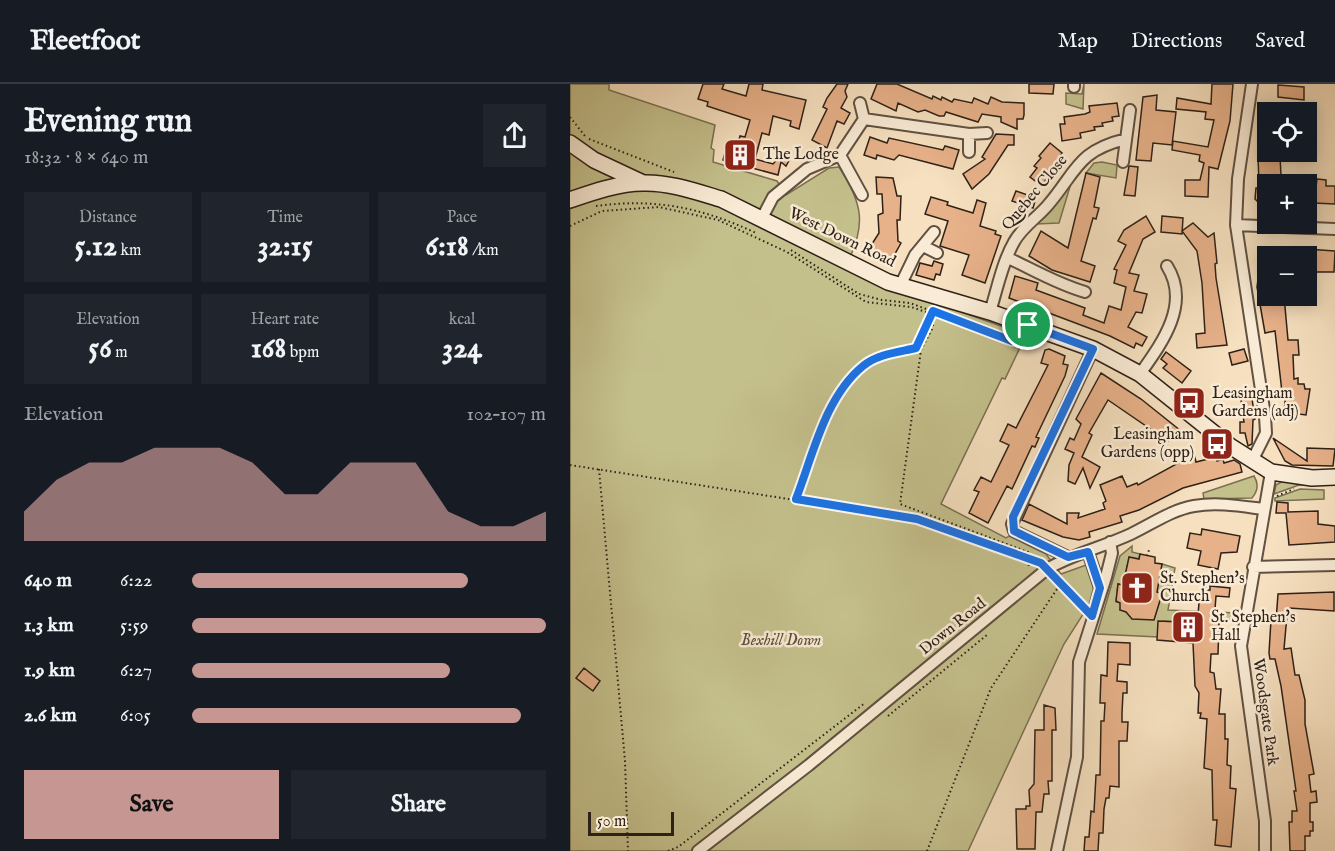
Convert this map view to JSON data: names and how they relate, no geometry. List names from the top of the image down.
{
  "streets": {
    "street": [
      "Quebec Close",
      "West Down Road",
      "Down Road",
      "Woodsgate Park"
    ]
  },
  "crossings": [
    ["Quebec Close", "West Down Road"],
    ["West Down Road", "Woodsgate Park"],
    ["Down Road", "Woodsgate Park"]
  ],
  "parks": ["Bexhill Down"],
  "places": {
    "building": ["The Lodge", "St. Stephen's Hall"],
    "bus stop": ["Leasingham Gardens (adj)", "Leasingham Gardens (opp)"],
    "church": ["St. Stephen's Church"]
  },
  "scale_bar": "50 m",
  "page": {
    "header": "Fleetfoot",
    "nav": ["Map", "Directions", "Saved"],
    "heading": ["Evening run", "18:32 · 8 × 640 m"],
    "map_buttons": ["+", "−"],
    "stats": [
      ["Distance", "5.12 km"],
      ["Time", "32:15"],
      ["Pace", "6:18 /km"],
      ["Elevation", "56 m"],
      ["Heart rate", "168 bpm"],
      ["kcal", "324"]
    ],
    "chart": ["Elevation", "102–107 m"],
    "list": [
      {
        "name": "640 m",
        "note": "6:22"
      },
      {
        "name": "1.3 km",
        "note": "5:59"
      },
      {
        "name": "1.9 km",
        "note": "6:27"
      },
      {
        "name": "2.6 km",
        "note": "6:05"
      }
    ],
    "buttons": ["Save", "Share"],
    "scale": "50 m"
  }
}
